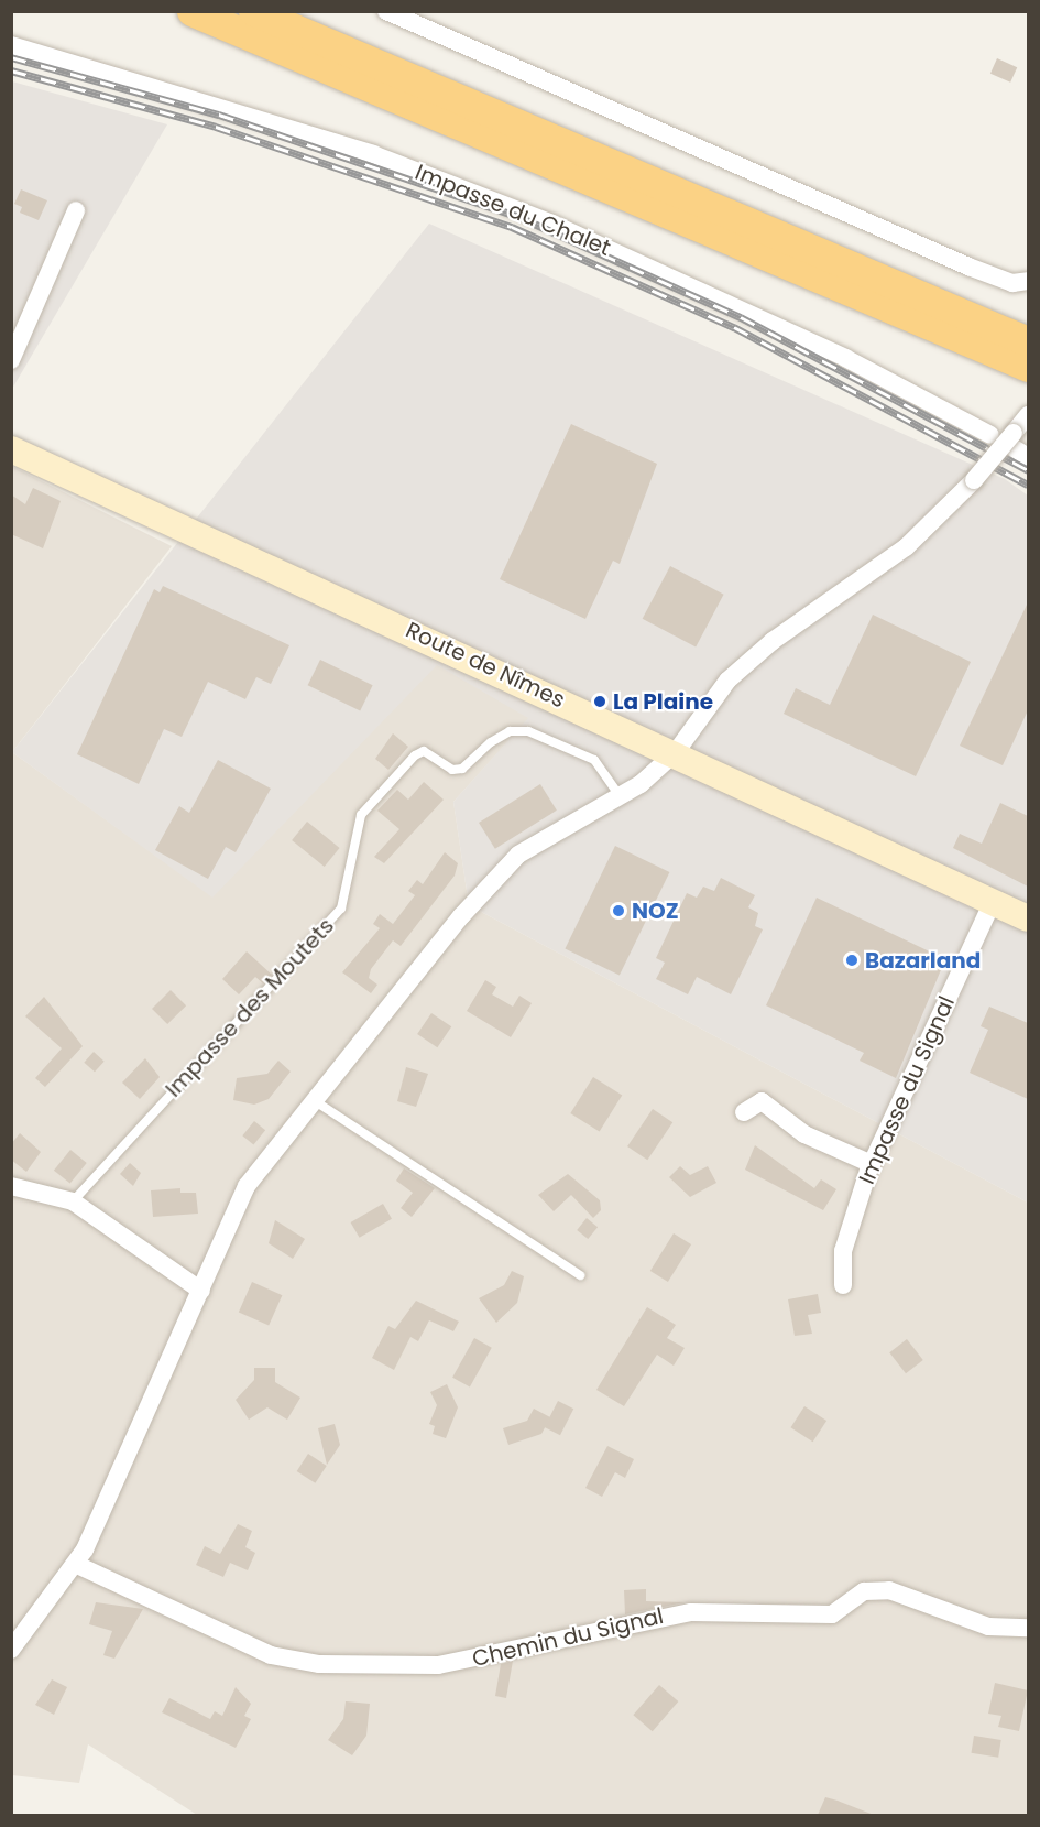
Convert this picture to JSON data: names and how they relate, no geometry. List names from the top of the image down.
{
  "streets": {
    "main road": ["Route de Nîmes"],
    "street": ["Impasse du Chalet", "Impasse du Signal", "Chemin du Signal"],
    "lane": ["Impasse des Moutets"]
  },
  "crossings": [
    ["Route de Nîmes", "Impasse du Signal"]
  ],
  "places": ["La Plaine", "NOZ", "Bazarland"]
}
